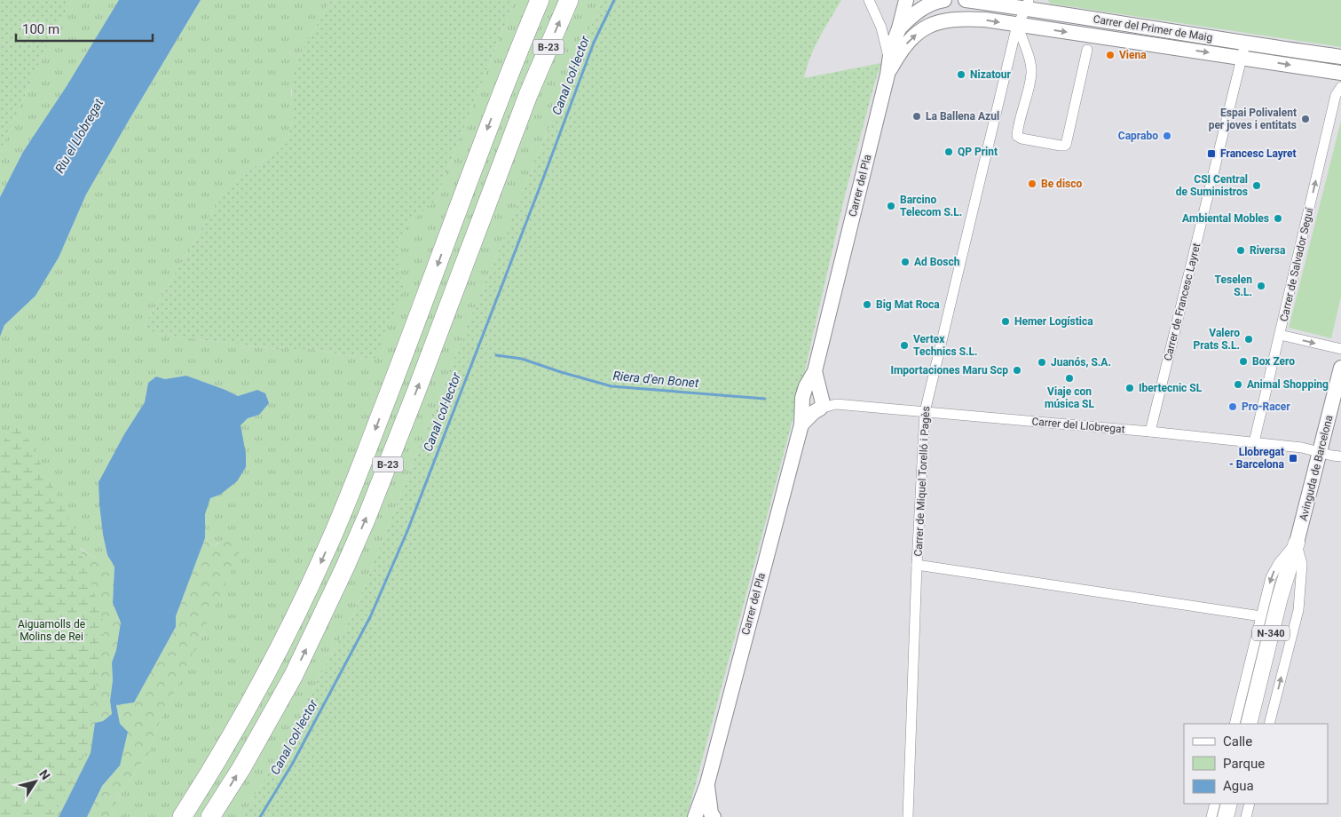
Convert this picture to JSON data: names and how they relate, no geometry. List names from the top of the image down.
{
  "streets": {
    "highway": ["B-23"],
    "main road": ["Avinguda de Barcelona", "N-340"],
    "street": [
      "Carrer del Primer de Maig",
      "Carrer del Pla",
      "Carrer de Salvador Seguí",
      "Carrer de Francesc Layret",
      "Carrer del Llobregat",
      "Carrer de Miquel Torelló i Pagès"
    ]
  },
  "crossings": [
    ["Carrer del Primer de Maig", "Carrer del Pla"],
    ["Carrer del Primer de Maig", "Carrer de Francesc Layret"],
    ["Carrer del Primer de Maig", "Carrer de Miquel Torelló i Pagès"],
    ["Carrer del Pla", "Carrer del Llobregat"],
    ["Carrer de Salvador Seguí", "Carrer del Llobregat"],
    ["Carrer de Francesc Layret", "Carrer del Llobregat"],
    ["Carrer del Llobregat", "Avinguda de Barcelona"],
    ["Carrer del Llobregat", "Carrer de Miquel Torelló i Pagès"]
  ],
  "one_way": ["Carrer de Salvador Seguí"],
  "water": ["Canal col·lector", "Riu el Llobregat", "Riera d'en Bonet"],
  "parks": ["Aiguamolls de Molins de Rei"],
  "places": {
    "other": [
      "Viena",
      "Nizatour",
      "La Ballena Azul",
      "Espai Polivalent per joves i entitats",
      "Caprabo",
      "QP Print",
      "Be disco",
      "CSI Central de Suministros",
      "Barcino Telecom S.L.",
      "Ambiental Mobles",
      "Riversa",
      "Ad Bosch",
      "Teselen S.L.",
      "Big Mat Roca",
      "Hemer Logística",
      "Valero Prats S.L.",
      "Vertex Technics S.L.",
      "Box Zero",
      "Juanós, S.A.",
      "Importaciones Maru Scp",
      "Viaje con música SL",
      "Animal Shopping",
      "Ibertecnic SL",
      "Pro-Racer"
    ],
    "transit": ["Francesc Layret", "Llobregat - Barcelona"]
  },
  "legend": ["Calle", "Parque", "Agua"],
  "scale_bar": "100 m",
  "north": "top right"
}
